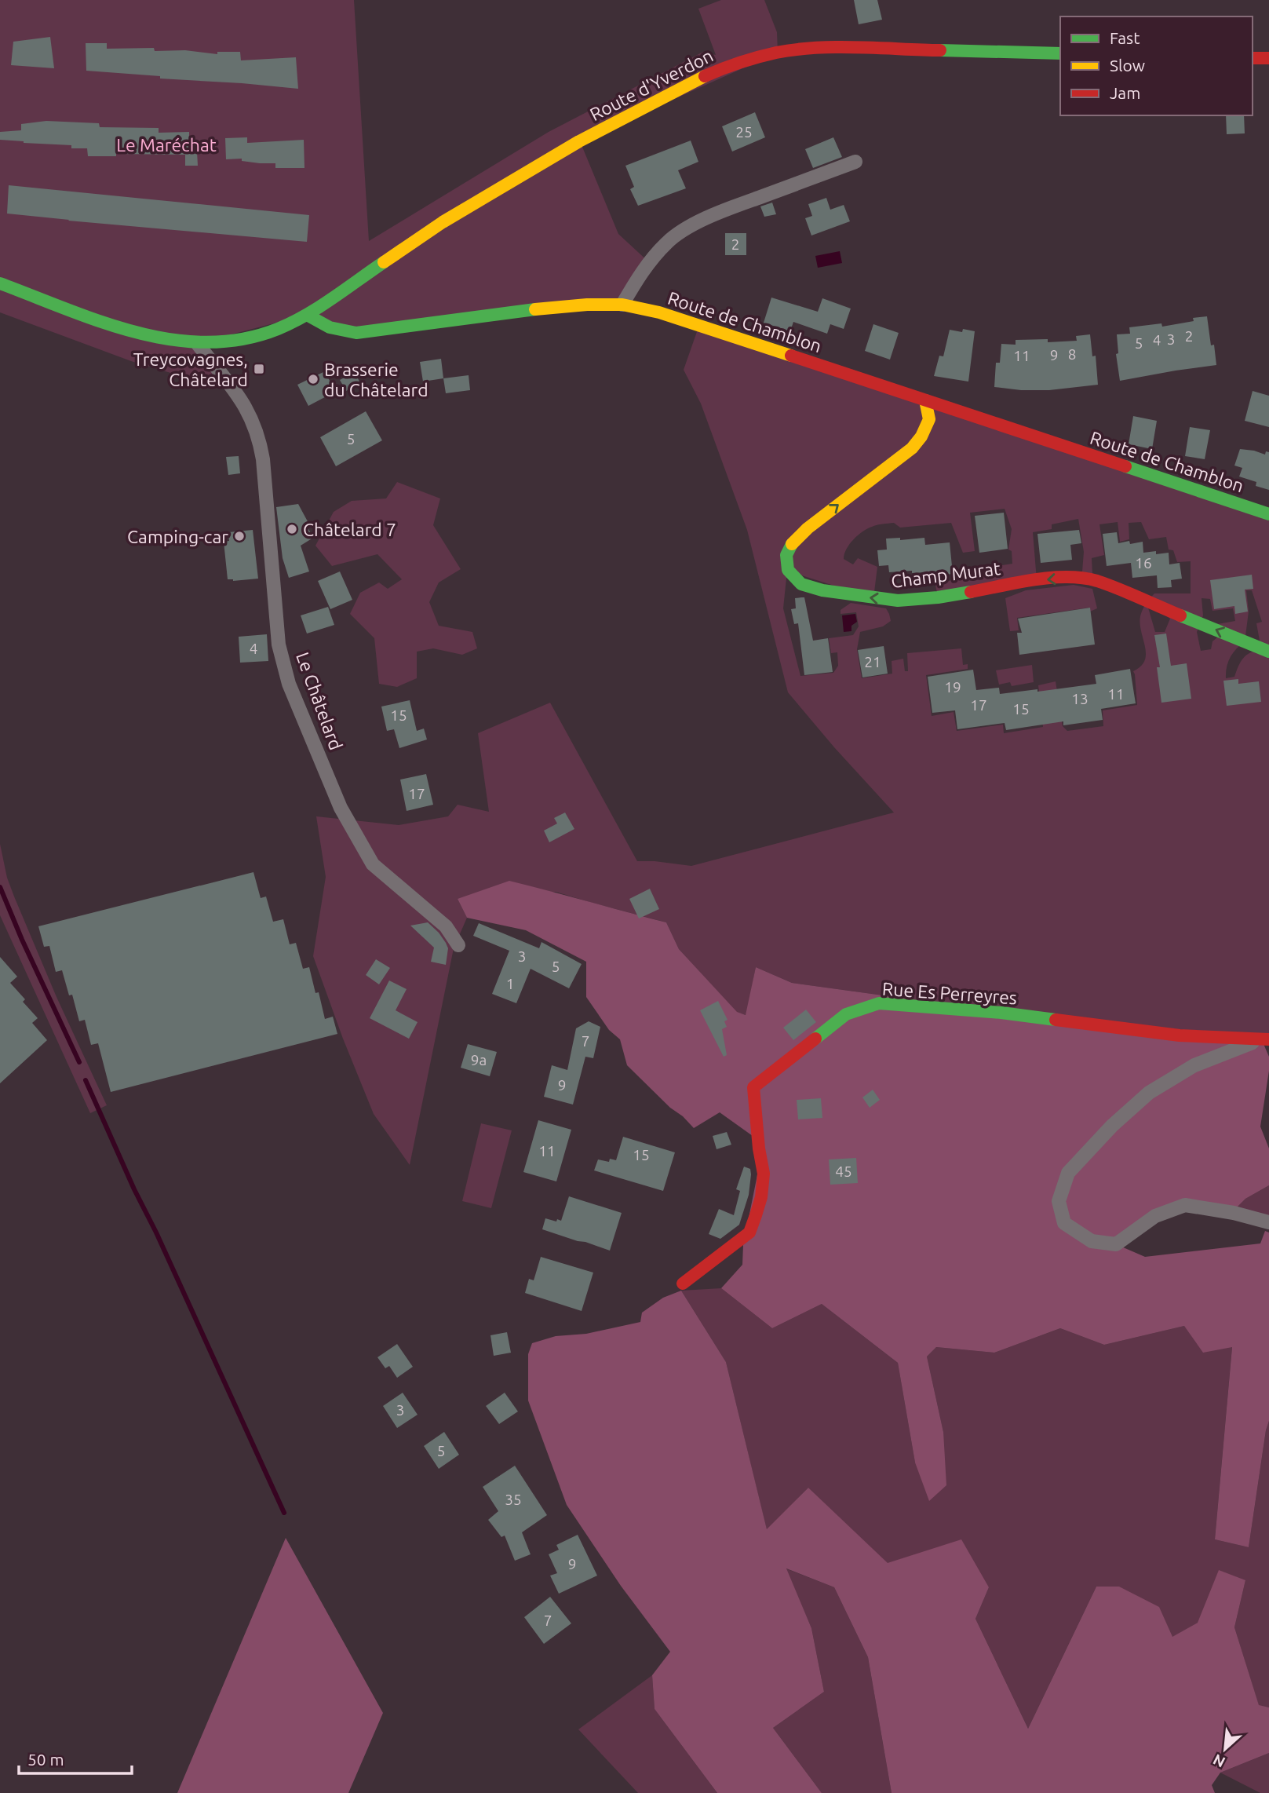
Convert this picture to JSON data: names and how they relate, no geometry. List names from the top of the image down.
{
  "streets": {
    "street": [
      "Route d'Yverdon",
      "Route de Chamblon",
      "Champ Murat",
      "Le Châtelard",
      "Rue Es Perreyres"
    ]
  },
  "crossings": [
    ["Route d'Yverdon", "Route de Chamblon"],
    ["Route de Chamblon", "Champ Murat"]
  ],
  "parks": ["Le Maréchat"],
  "places": {
    "transit": ["Treycovagnes, Châtelard"],
    "other": ["Brasserie du Châtelard", "Châtelard 7", "Camping-car"]
  },
  "house_numbers": [
    "25",
    "2",
    "2",
    "3",
    "4",
    "5",
    "8",
    "9",
    "11",
    "5",
    "16",
    "4",
    "21",
    "19",
    "11",
    "13",
    "17",
    "15",
    "15",
    "17",
    "3",
    "5",
    "1",
    "7",
    "9a",
    "9",
    "11",
    "15",
    "45",
    "3",
    "5",
    "35",
    "9",
    "7"
  ],
  "legend": ["Fast", "Slow", "Jam"],
  "scale_bar": "50 m",
  "north": "bottom left"
}
